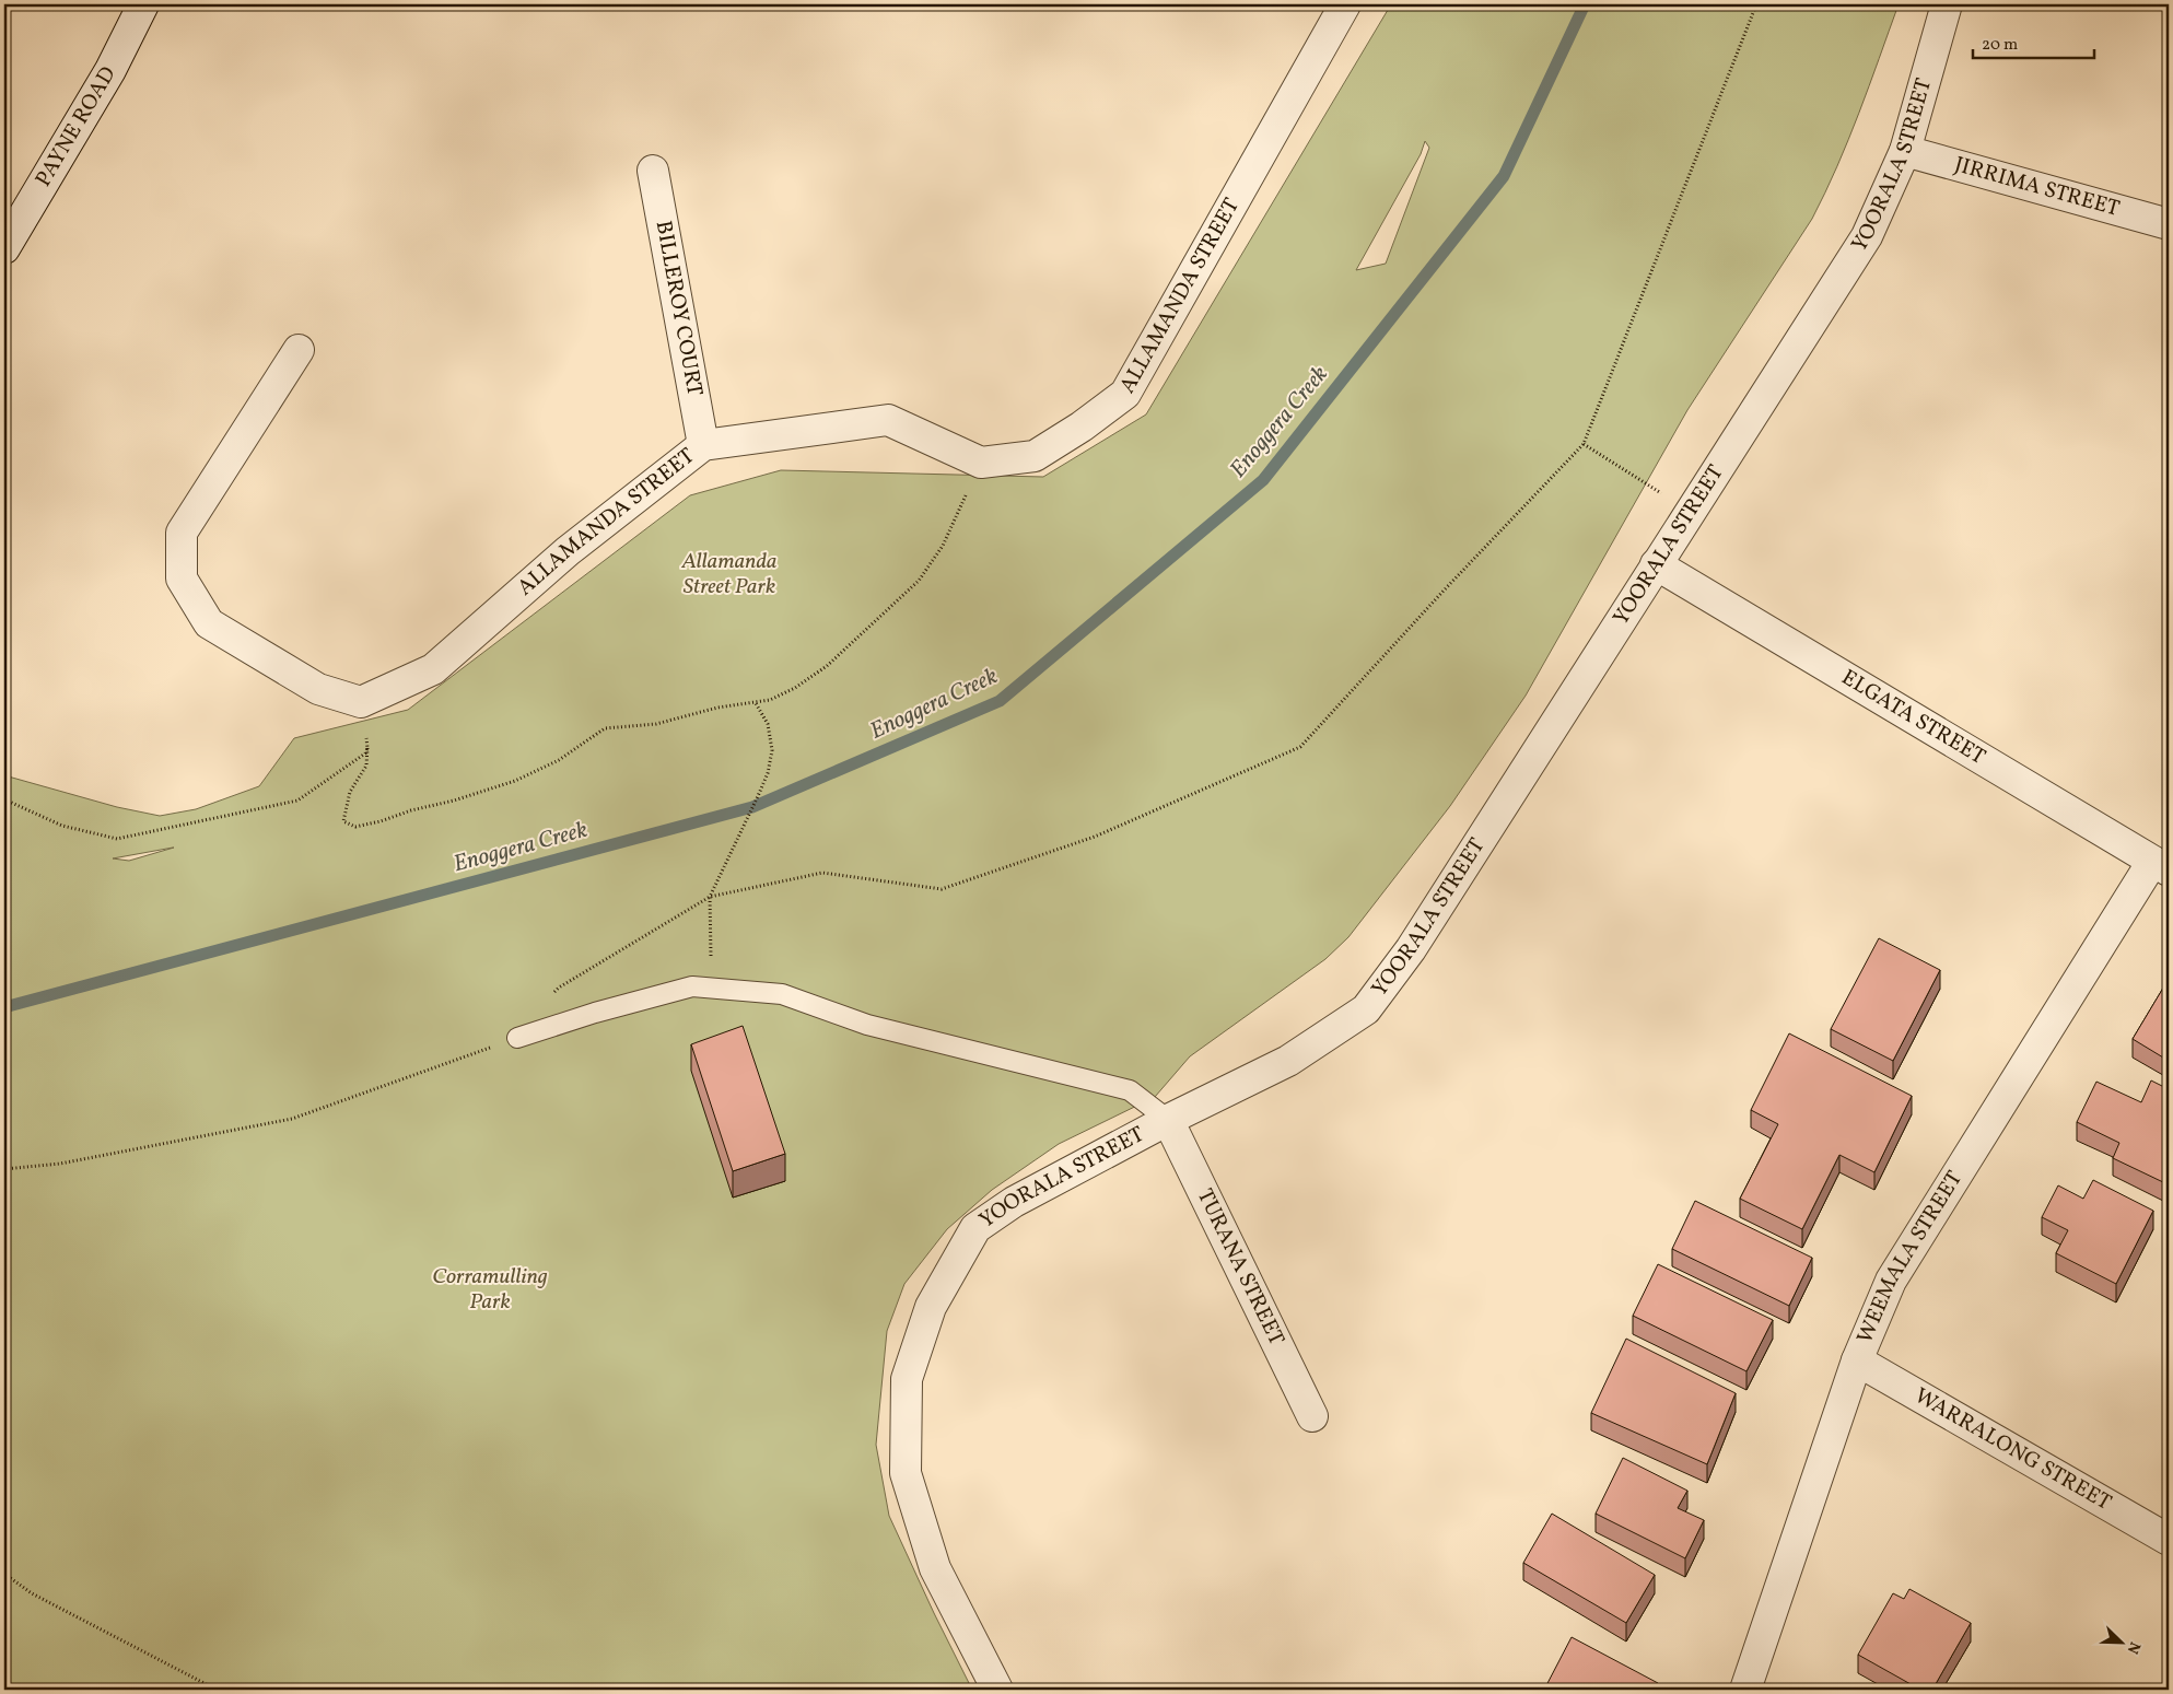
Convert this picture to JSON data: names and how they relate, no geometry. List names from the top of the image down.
{
  "streets": {
    "street": [
      "PAYNE ROAD",
      "YOORALA STREET",
      "JIRRIMA STREET",
      "ALLAMANDA STREET",
      "BILLEROY COURT",
      "ELGATA STREET",
      "WEEMALA STREET",
      "TURANA STREET",
      "WARRALONG STREET"
    ]
  },
  "crossings": [
    ["YOORALA STREET", "JIRRIMA STREET"],
    ["YOORALA STREET", "ELGATA STREET"],
    ["YOORALA STREET", "TURANA STREET"],
    ["ALLAMANDA STREET", "BILLEROY COURT"],
    ["ELGATA STREET", "WEEMALA STREET"],
    ["WEEMALA STREET", "WARRALONG STREET"]
  ],
  "water": ["Enoggera Creek"],
  "parks": ["Allamanda Street Park", "Corramulling Park"],
  "scale_bar": "20 m",
  "north": "bottom right"
}
